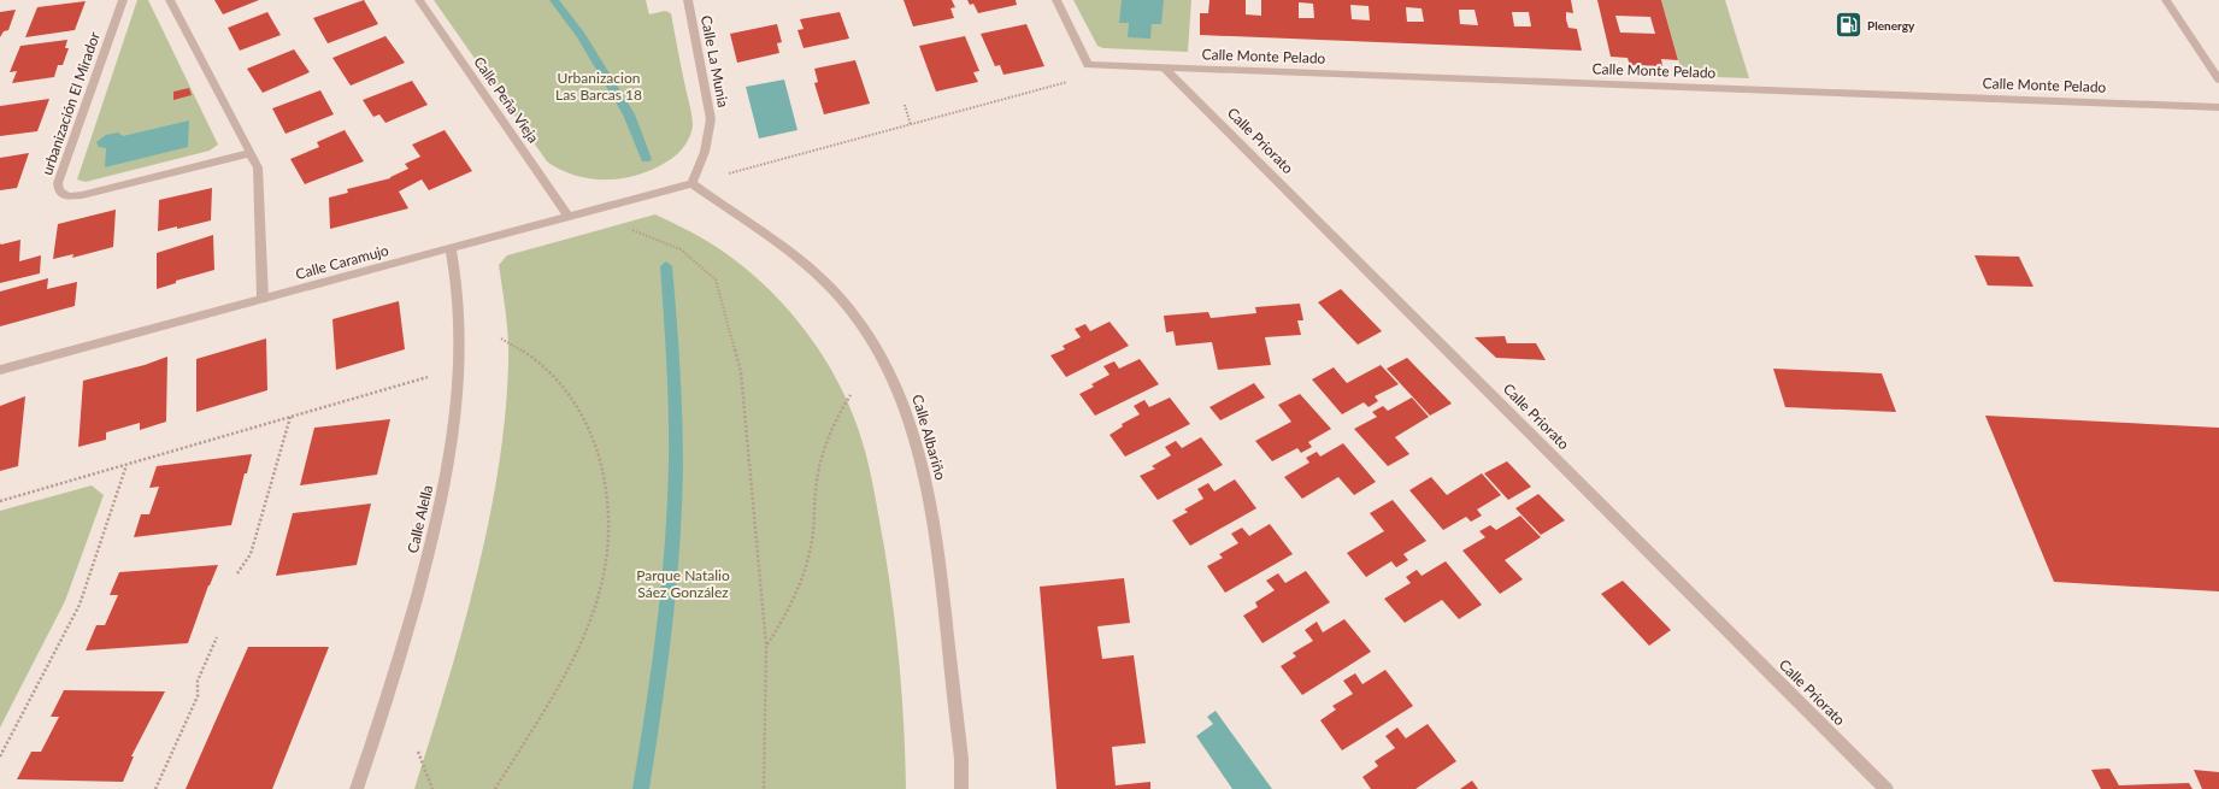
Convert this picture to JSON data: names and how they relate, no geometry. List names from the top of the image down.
{
  "streets": {
    "street": [
      "Calle Monte Pelado",
      "Calle La Munia",
      "Calle Peña Vieja",
      "urbanización El Mirador",
      "Calle Priorato",
      "Calle Caramujo",
      "Calle Albariño",
      "Calle Alella"
    ]
  },
  "crossings": [
    ["Calle Monte Pelado", "Calle Priorato"],
    ["Calle La Munia", "Calle Caramujo"],
    ["Calle La Munia", "Calle Albariño"],
    ["Calle Peña Vieja", "Calle Caramujo"],
    ["Calle Caramujo", "Calle Albariño"],
    ["Calle Caramujo", "Calle Alella"]
  ],
  "parks": ["Urbanizacion Las Barcas 18", "Parque Natalio Sáez González"],
  "places": {
    "fuel station": ["Plenergy"]
  }
}
